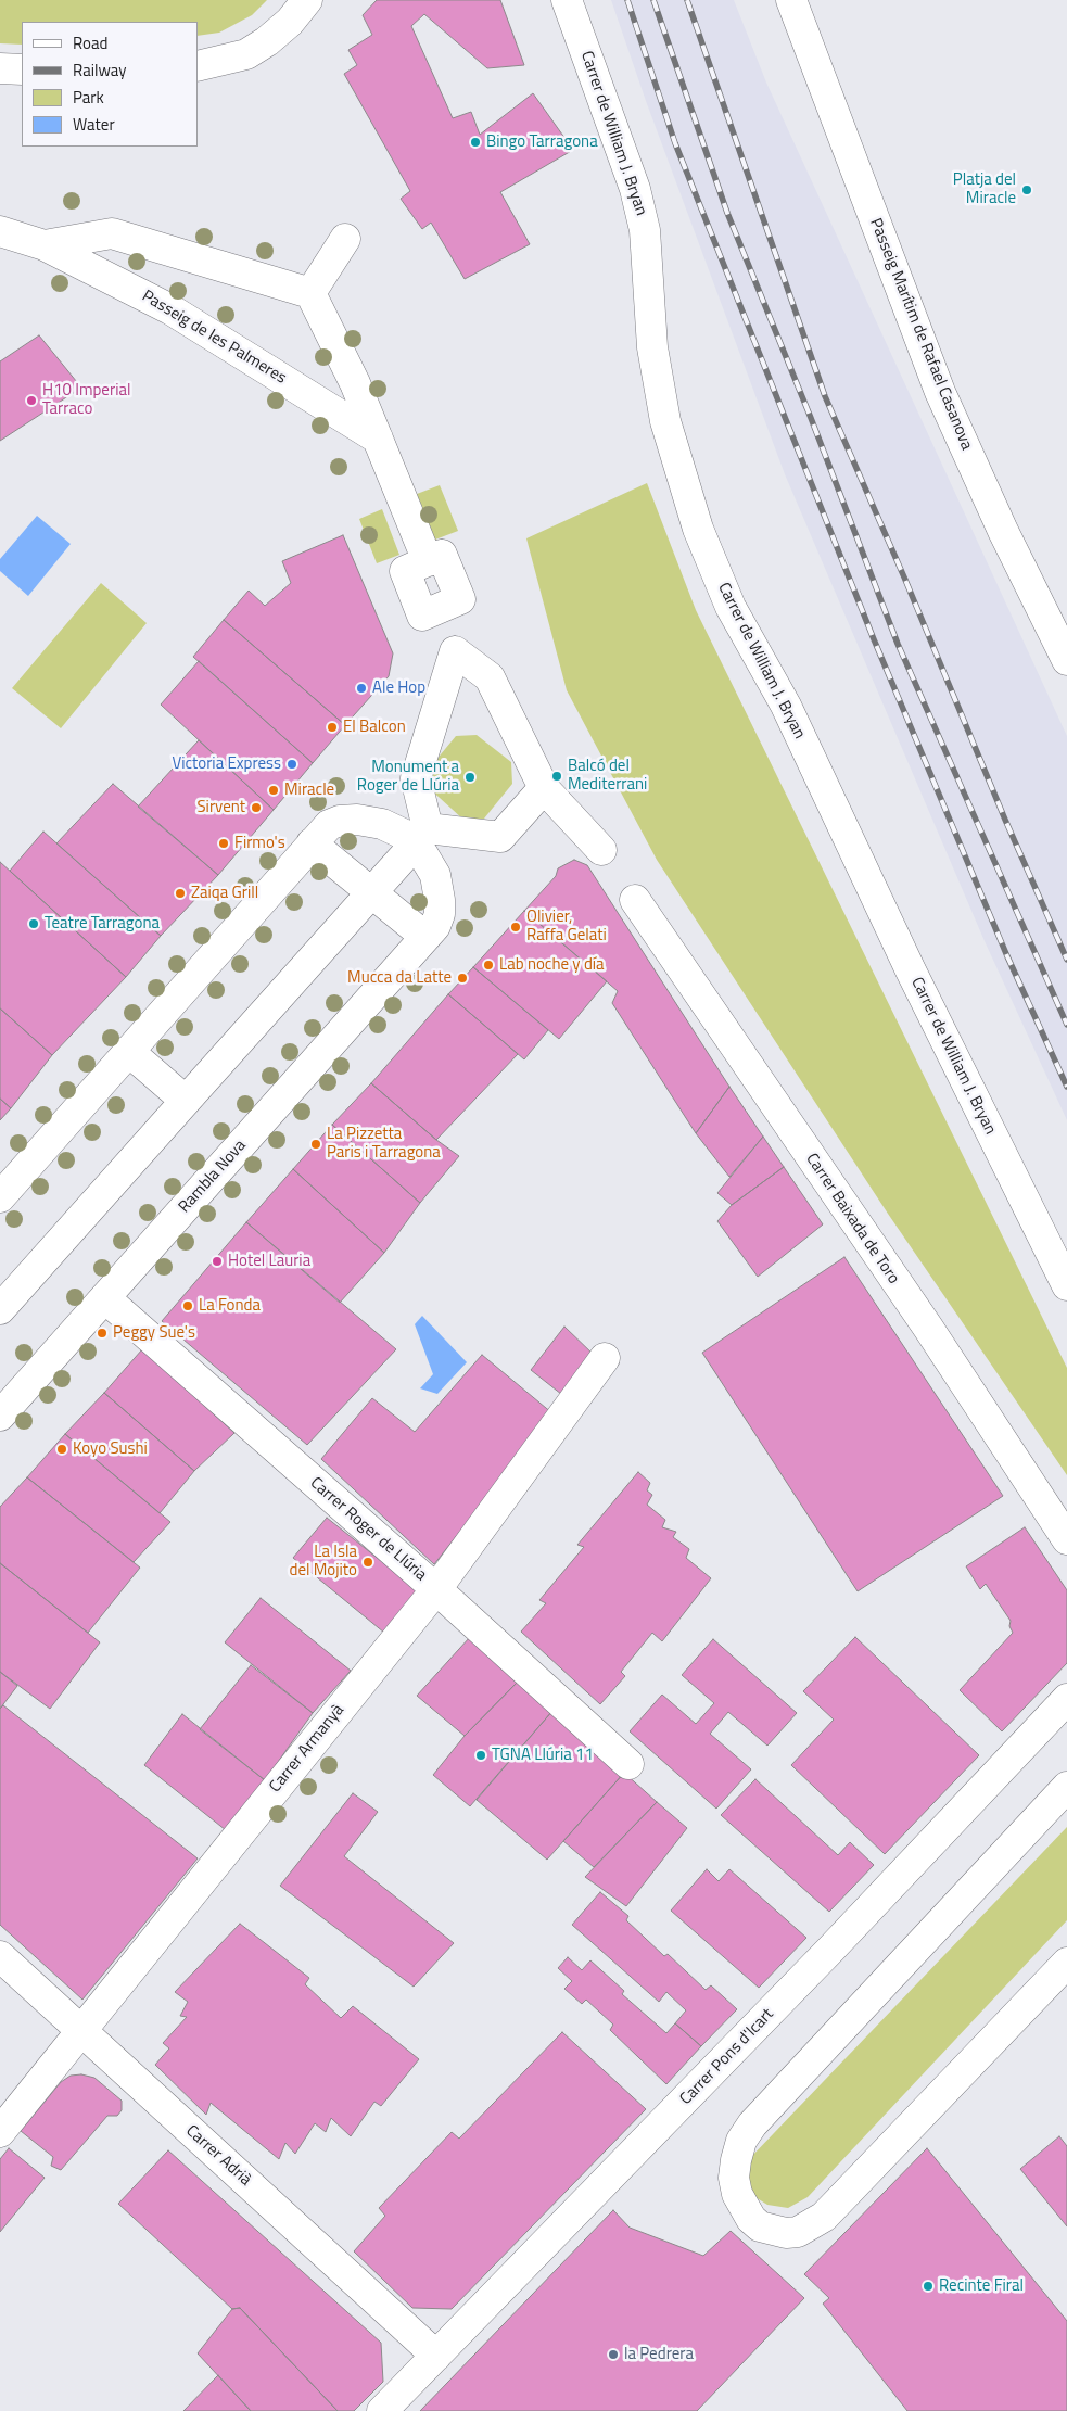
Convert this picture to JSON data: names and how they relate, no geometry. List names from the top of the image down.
{
  "streets": {
    "street": [
      "Carrer de William J. Bryan",
      "Passeig Marítim de Rafael Casanova",
      "Passeig de les Palmeres",
      "Rambla Nova",
      "Carrer Baixada de Toro",
      "Carrer Roger de Llúria",
      "Carrer Armanyà",
      "Carrer Pons d'Icart",
      "Carrer Adrià"
    ]
  },
  "crossings": [
    ["Rambla Nova", "Carrer Roger de Llúria"],
    ["Carrer Roger de Llúria", "Carrer Armanyà"],
    ["Carrer Armanyà", "Carrer Adrià"],
    ["Carrer Pons d'Icart", "Carrer Adrià"]
  ],
  "places": [
    "Bingo Tarragona",
    "Platja del Miracle",
    "H10 Imperial Tarraco",
    "Ale Hop",
    "El Balcon",
    "Victoria Express",
    "Balcó del Mediterrani",
    "Monument a Roger de Llúria",
    "Miracle",
    "Sirvent",
    "Firmo's",
    "Zaiqa Grill",
    "Teatre Tarragona",
    "Olivier, Raffa Gelati",
    "Lab noche y día",
    "Mucca da Latte",
    "La Pizzetta Paris i Tarragona",
    "Hotel Lauria",
    "La Fonda",
    "Peggy Sue's",
    "Koyo Sushi",
    "La Isla del Mojito",
    "TGNA Llúria 11",
    "Recinte Firal",
    "la Pedrera"
  ],
  "legend": [
    "Road",
    "Railway",
    "Park",
    "Water"
  ]
}
